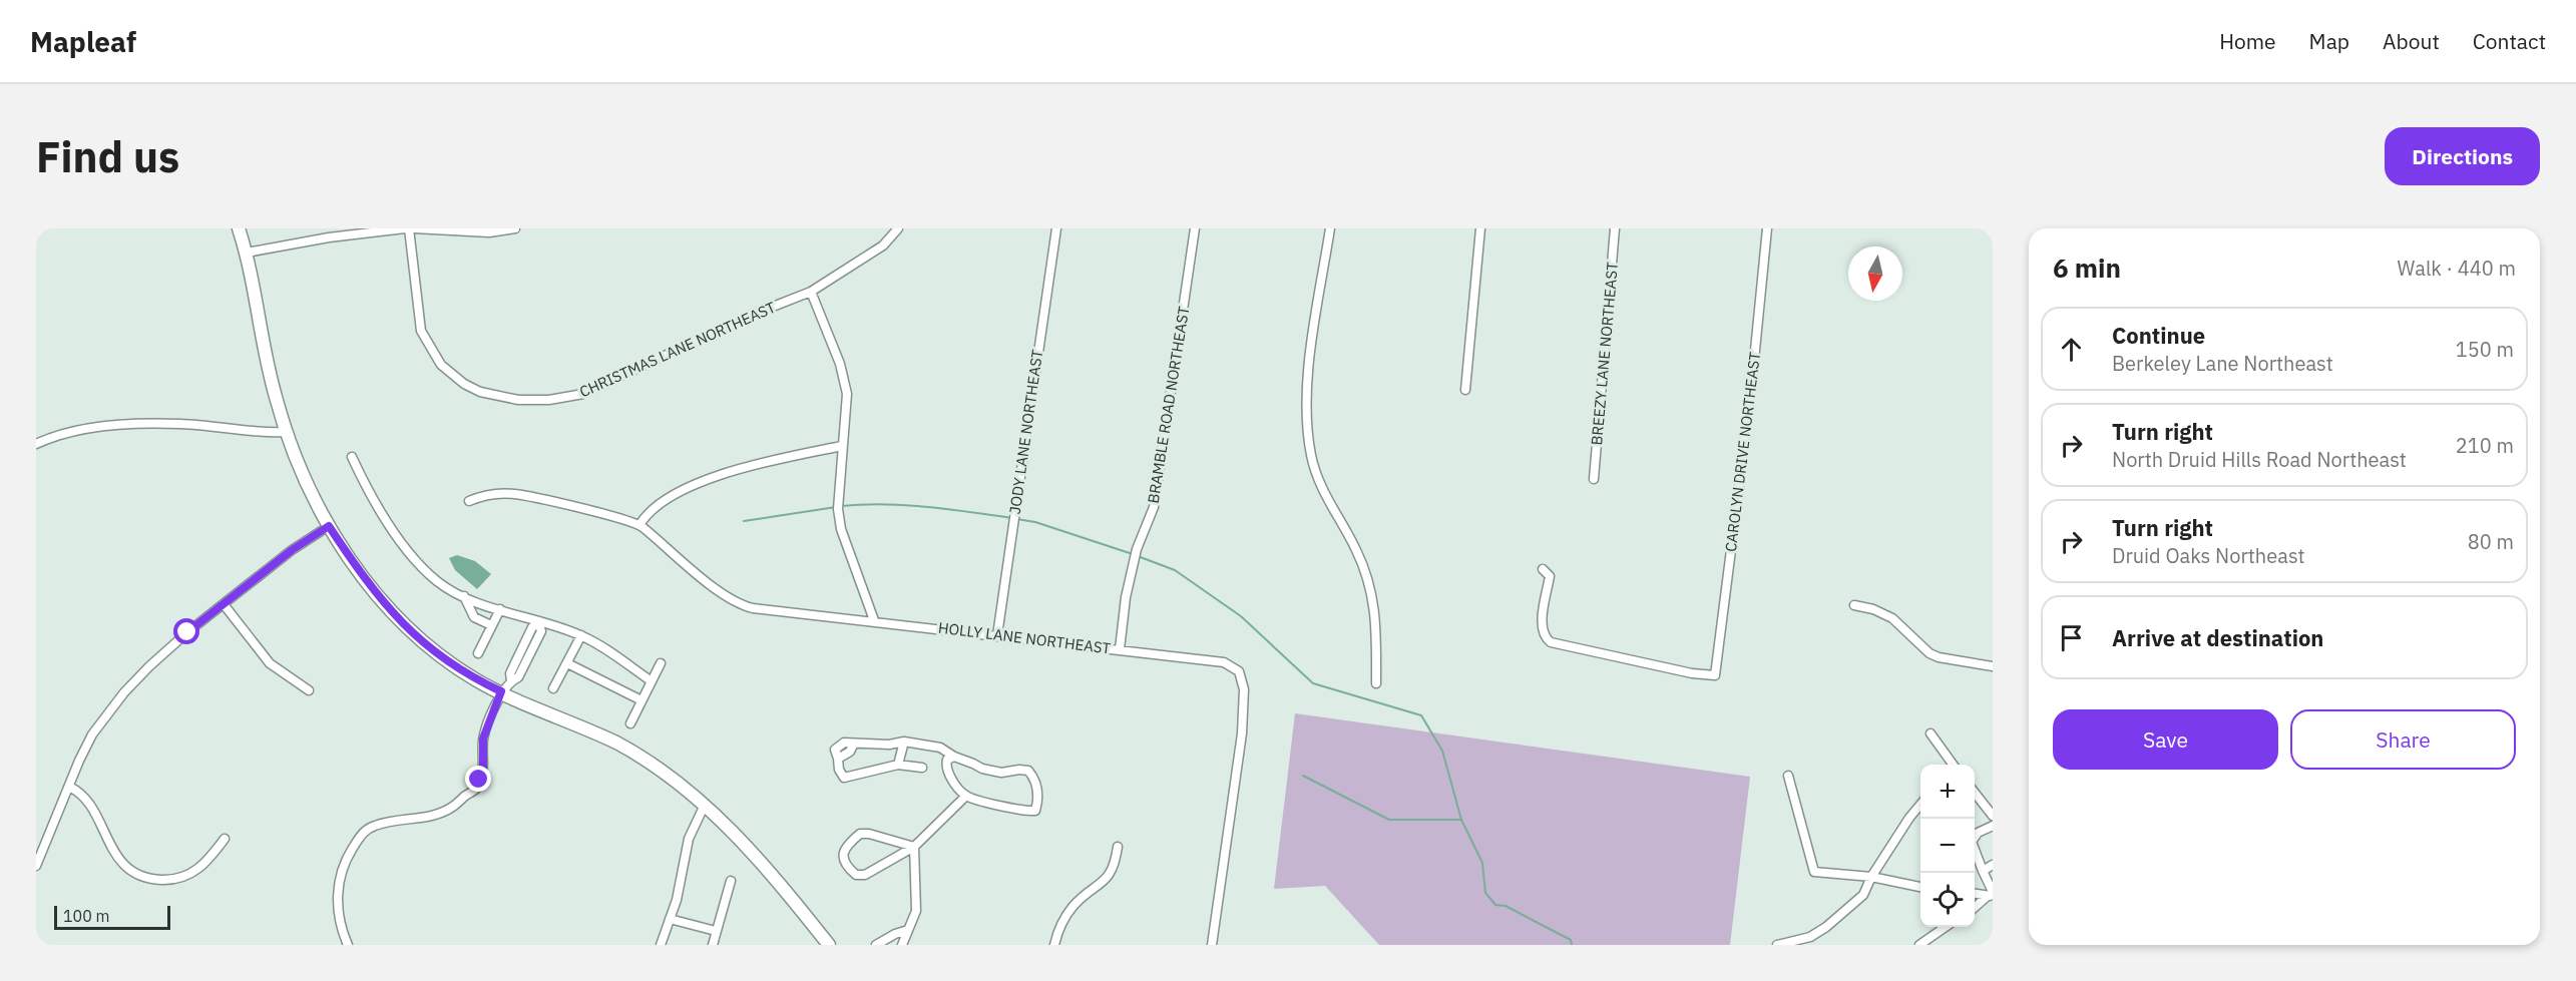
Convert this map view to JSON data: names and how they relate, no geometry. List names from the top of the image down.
{
  "streets": {
    "street": [
      "CHRISTMAS LANE NORTHEAST",
      "BREEZY LANE NORTHEAST",
      "BRAMBLE ROAD NORTHEAST",
      "JODY LANE NORTHEAST",
      "CAROLYN DRIVE NORTHEAST",
      "HOLLY LANE NORTHEAST"
    ]
  },
  "crossings": [
    ["BRAMBLE ROAD NORTHEAST", "HOLLY LANE NORTHEAST"],
    ["JODY LANE NORTHEAST", "HOLLY LANE NORTHEAST"]
  ],
  "scale_bar": "100 m",
  "north": "bottom",
  "page": {
    "header": "Mapleaf",
    "nav": [
      "Home",
      "Map",
      "About",
      "Contact"
    ],
    "buttons": [
      "Directions",
      ["Save", "Share"]
    ],
    "title": "Find us",
    "heading": ["6 min", "Walk · 440 m"],
    "list": [
      ["Continue", "Berkeley Lane Northeast", "150 m"],
      ["Turn right", "North Druid Hills Road Northeast", "210 m"],
      ["Turn right", "Druid Oaks Northeast", "80 m"],
      "Arrive at destination"
    ],
    "map_buttons": ["+", "−"],
    "scale": "100 m"
  }
}
